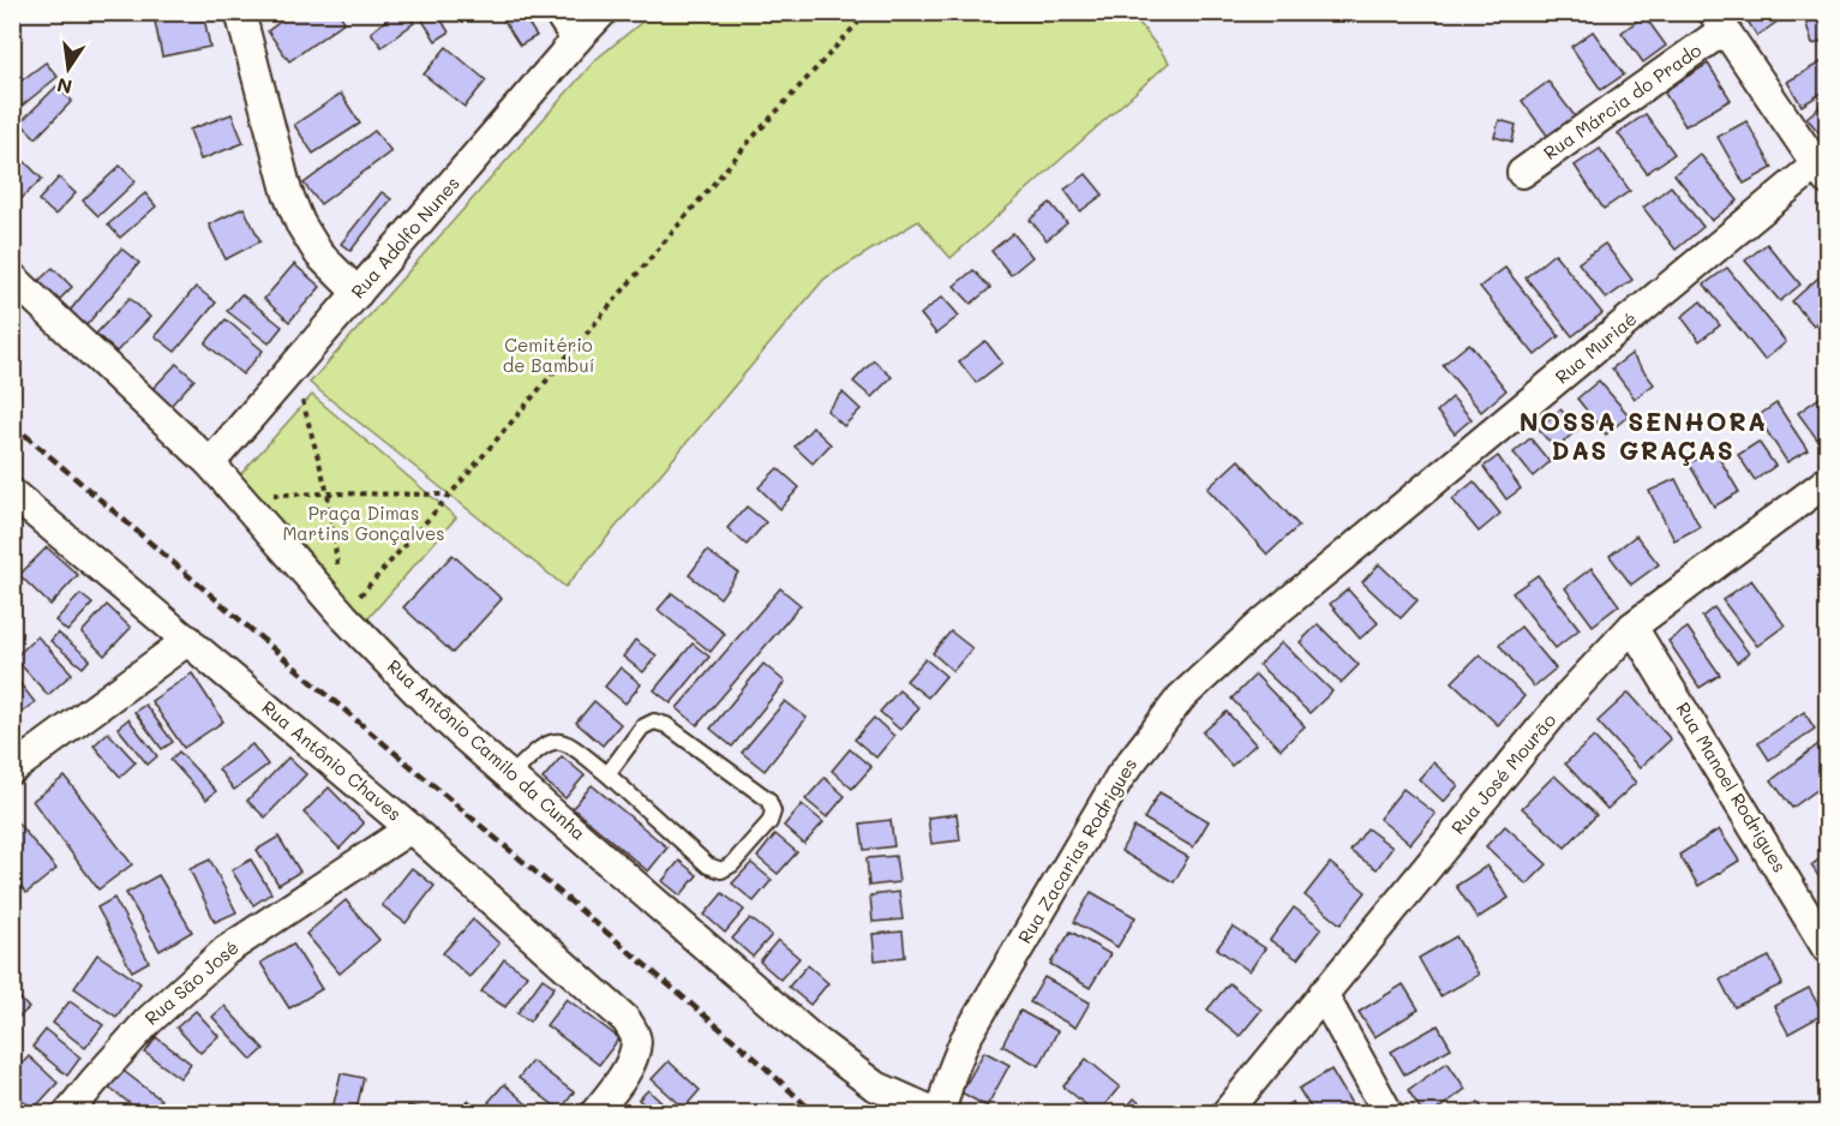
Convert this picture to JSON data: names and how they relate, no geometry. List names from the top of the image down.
{
  "streets": {
    "street": [
      "Rua Márcia do Prado",
      "Rua Adolfo Nunes",
      "Rua Muriaé",
      "Rua Antônio Camilo da Cunha",
      "Rua Antônio Chaves",
      "Rua José Mourão",
      "Rua Manoel Rodrigues",
      "Rua Zacarias Rodrigues",
      "Rua São José"
    ]
  },
  "crossings": [
    ["Rua Adolfo Nunes", "Rua Antônio Camilo da Cunha"],
    ["Rua Muriaé", "Rua Zacarias Rodrigues"],
    ["Rua Antônio Camilo da Cunha", "Rua Zacarias Rodrigues"],
    ["Rua Antônio Chaves", "Rua São José"],
    ["Rua José Mourão", "Rua Manoel Rodrigues"]
  ],
  "districts": ["NOSSA SENHORA DAS GRAÇAS"],
  "parks": ["Cemitério de Bambuí", "Praça Dimas Martins Gonçalves"],
  "north": "bottom"
}
